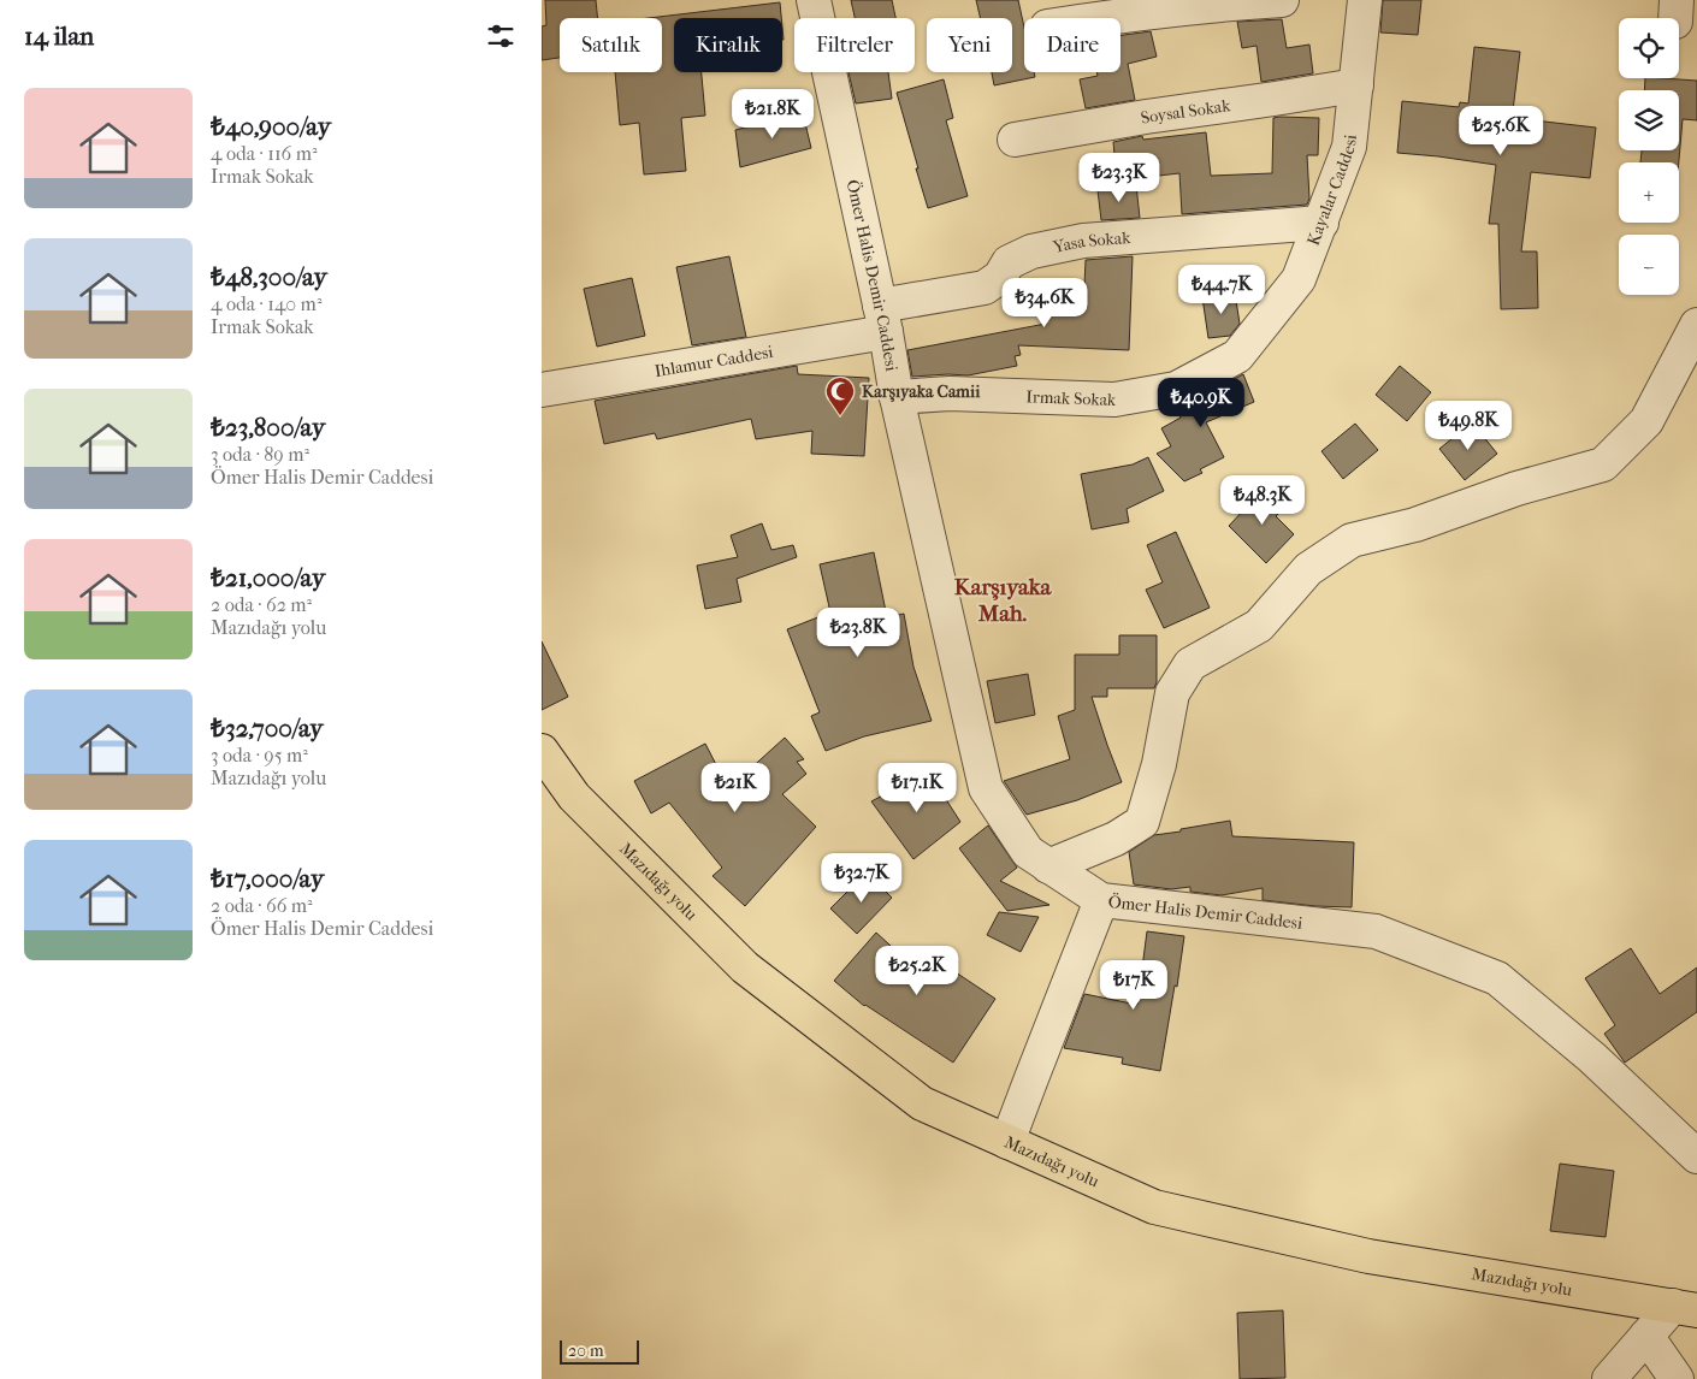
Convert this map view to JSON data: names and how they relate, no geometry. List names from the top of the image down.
{
  "streets": {
    "main road": ["Mazıdağı yolu"],
    "street": [
      "Soysal Sokak",
      "Kayalar Caddesi",
      "Yasa Sokak",
      "Ömer Halis Demir Caddesi",
      "Ihlamur Caddesi",
      "Irmak Sokak"
    ]
  },
  "crossings": [
    ["Soysal Sokak", "Kayalar Caddesi"],
    ["Kayalar Caddesi", "Yasa Sokak"],
    ["Kayalar Caddesi", "Irmak Sokak"],
    ["Yasa Sokak", "Ömer Halis Demir Caddesi"],
    ["Yasa Sokak", "Ihlamur Caddesi"],
    ["Ömer Halis Demir Caddesi", "Ihlamur Caddesi"],
    ["Ömer Halis Demir Caddesi", "Irmak Sokak"]
  ],
  "districts": ["Karşıyaka Mah."],
  "places": {
    "mosque": ["Karşıyaka Camii"]
  },
  "scale_bar": "20 m",
  "page": {
    "heading": "14 ilan",
    "map_buttons": ["+", "−"],
    "chip": [
      "Satılık",
      "Kiralık",
      "Filtreler",
      "Yeni",
      "Daire"
    ],
    "list": [
      {
        "name": "₺40,900/ay",
        "note": "4 oda · 116 m² · Irmak Sokak"
      },
      {
        "name": "₺48,300/ay",
        "note": "4 oda · 140 m² · Irmak Sokak"
      },
      {
        "name": "₺23,800/ay",
        "note": "3 oda · 89 m² · Ömer Halis Demir Caddesi"
      },
      {
        "name": "₺21,000/ay",
        "note": "2 oda · 62 m² · Mazıdağı yolu"
      },
      {
        "name": "₺32,700/ay",
        "note": "3 oda · 95 m² · Mazıdağı yolu"
      },
      {
        "name": "₺17,000/ay",
        "note": "2 oda · 66 m² · Ömer Halis Demir Caddesi"
      }
    ],
    "price": [
      "₺21.8K",
      "₺25.6K",
      "₺23.3K",
      "₺44.7K",
      "₺34.6K",
      "₺40.9K",
      "₺49.8K",
      "₺48.3K",
      "₺23.8K",
      "₺21K",
      "₺17.1K",
      "₺32.7K",
      "₺25.2K",
      "₺17K"
    ],
    "scale": "20 m"
  }
}
